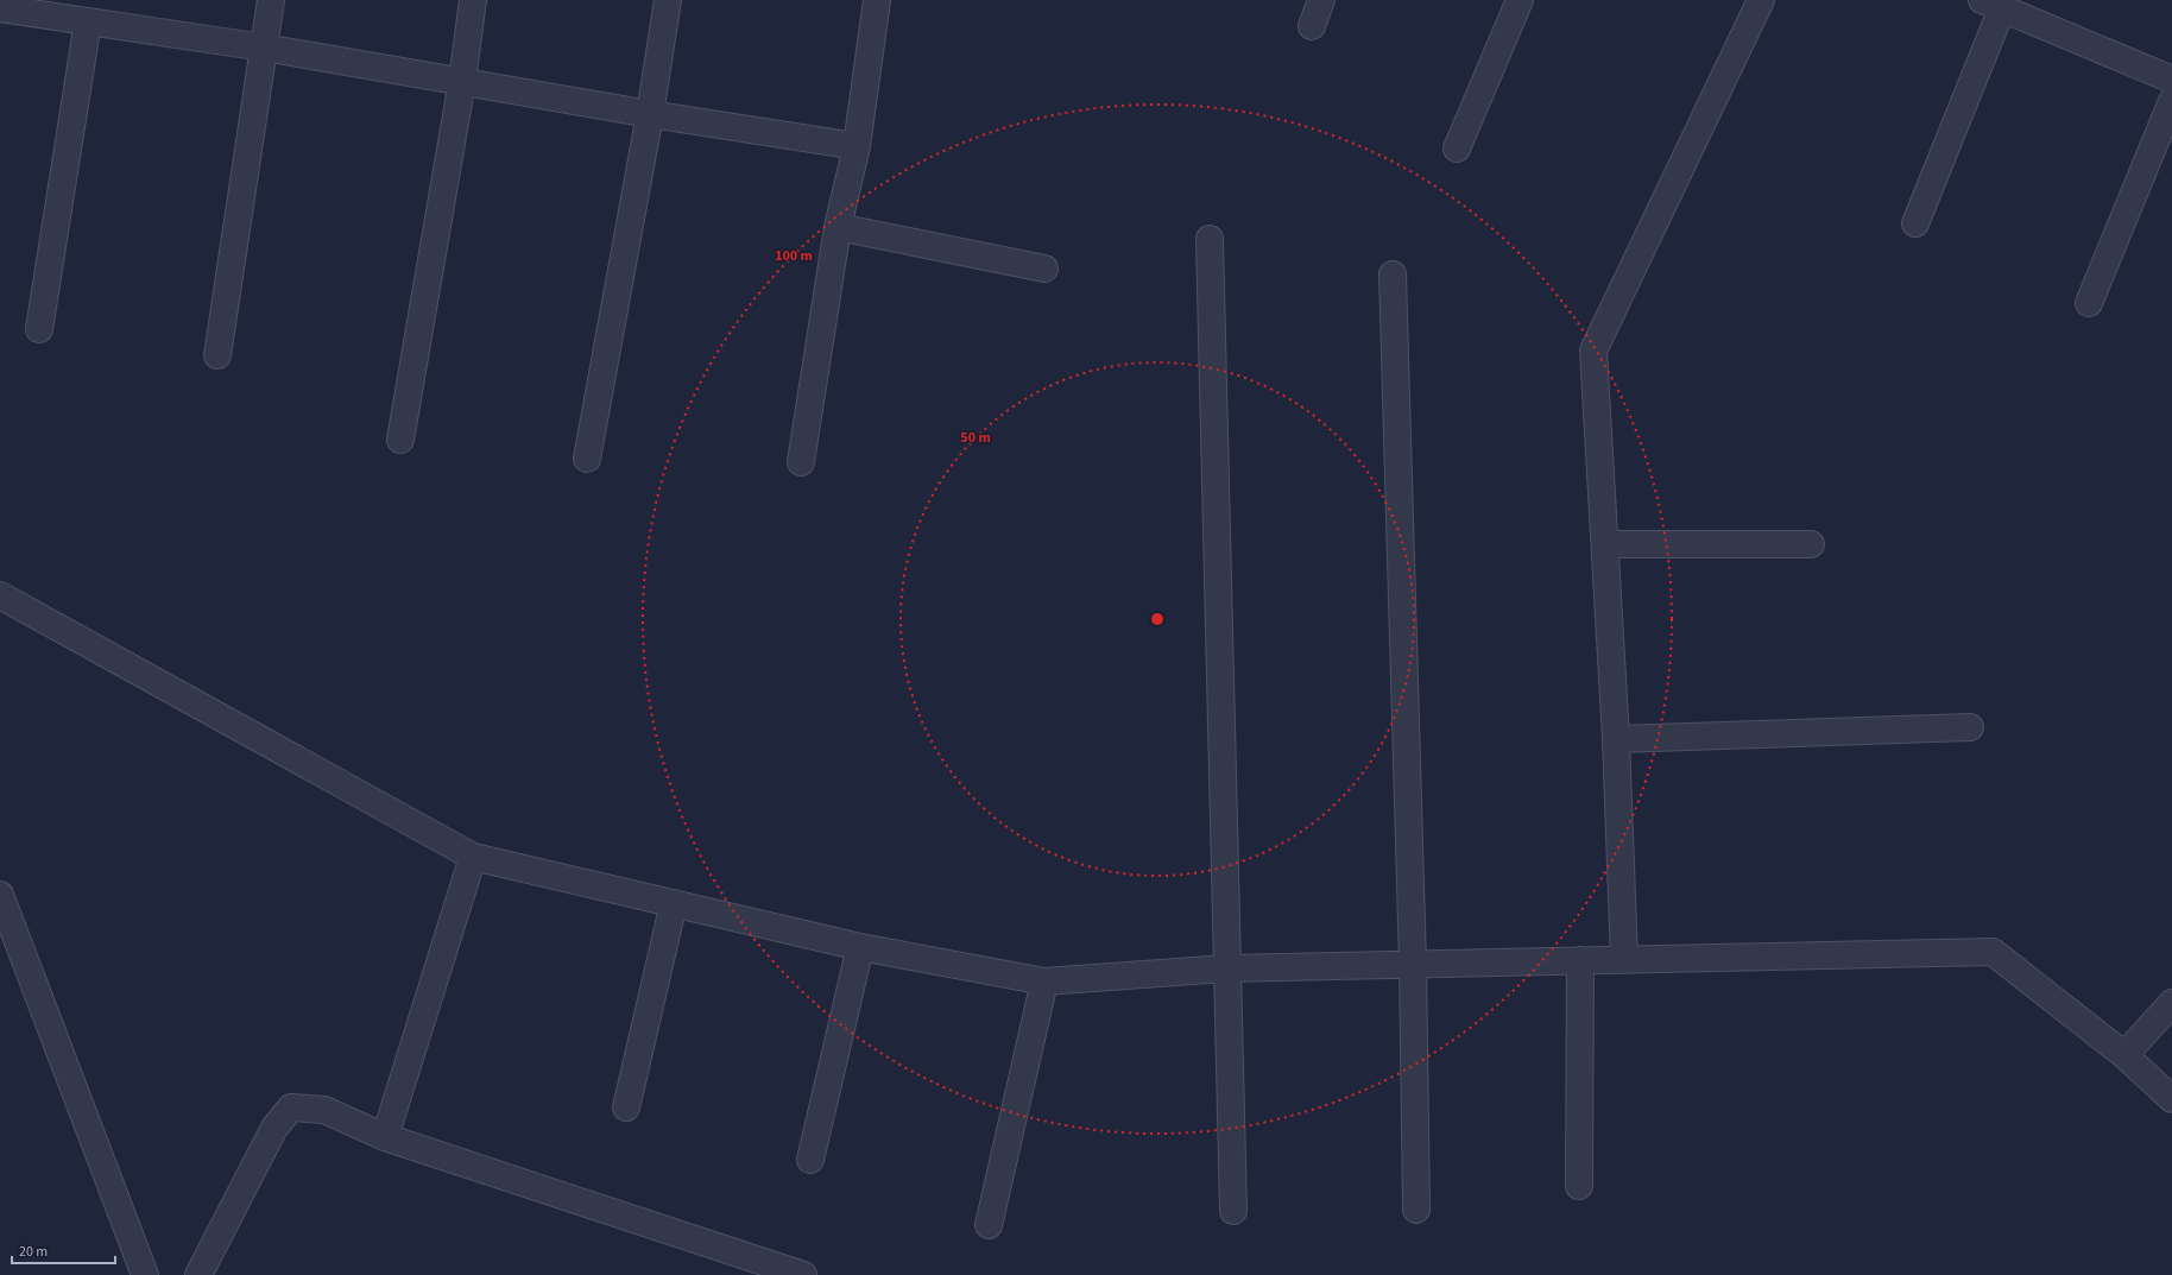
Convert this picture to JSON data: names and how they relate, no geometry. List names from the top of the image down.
{
  "scale_bar": "20 m",
  "rings": ["100 m", "50 m"]
}
